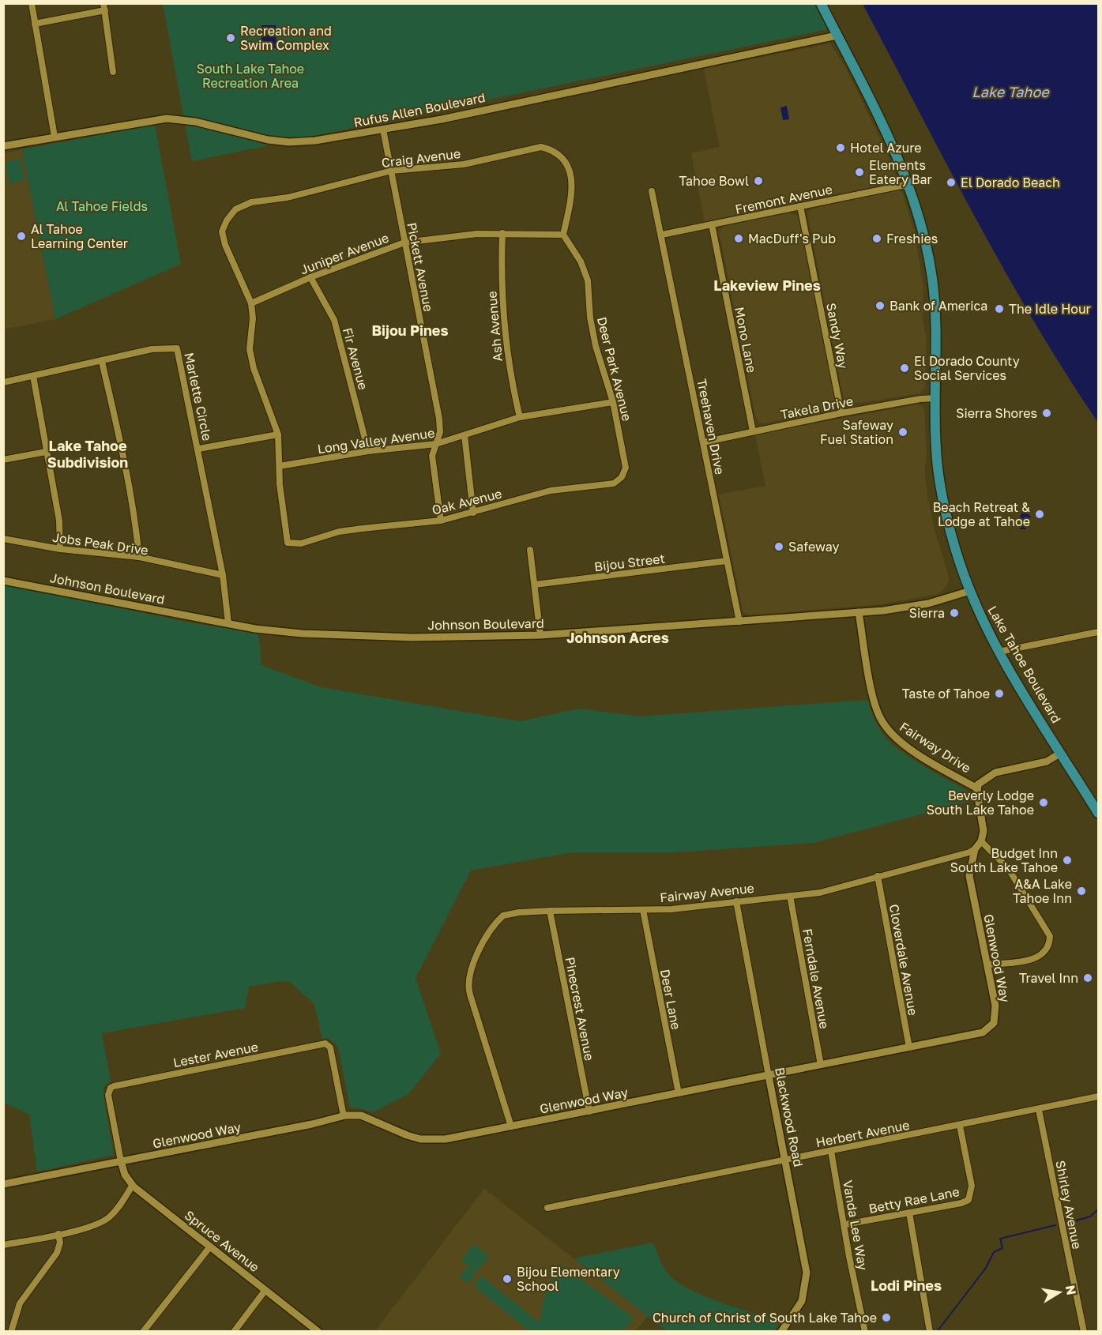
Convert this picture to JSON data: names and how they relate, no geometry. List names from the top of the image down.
{
  "streets": {
    "highway": ["Lake Tahoe Boulevard"],
    "street": [
      "Rufus Allen Boulevard",
      "Craig Avenue",
      "Fremont Avenue",
      "Juniper Avenue",
      "Pickett Avenue",
      "Ash Avenue",
      "Sandy Way",
      "Mono Lane",
      "Fir Avenue",
      "Deer Park Avenue",
      "Marlette Circle",
      "Takela Drive",
      "Treehaven Drive",
      "Long Valley Avenue",
      "Oak Avenue",
      "Jobs Peak Drive",
      "Bijou Street",
      "Johnson Boulevard",
      "Fairway Drive",
      "Fairway Avenue",
      "Glenwood Way",
      "Cloverdale Avenue",
      "Ferndale Avenue",
      "Deer Lane",
      "Pinecrest Avenue",
      "Lester Avenue",
      "Blackwood Road",
      "Herbert Avenue",
      "Betty Rae Lane",
      "Shirley Avenue",
      "Vanda Lee Way",
      "Spruce Avenue"
    ]
  },
  "crossings": [
    ["Rufus Allen Boulevard", "Pickett Avenue"],
    ["Rufus Allen Boulevard", "Lake Tahoe Boulevard"],
    ["Craig Avenue", "Juniper Avenue"],
    ["Craig Avenue", "Pickett Avenue"],
    ["Craig Avenue", "Deer Park Avenue"],
    ["Fremont Avenue", "Sandy Way"],
    ["Fremont Avenue", "Mono Lane"],
    ["Fremont Avenue", "Treehaven Drive"],
    ["Fremont Avenue", "Lake Tahoe Boulevard"],
    ["Juniper Avenue", "Pickett Avenue"],
    ["Juniper Avenue", "Ash Avenue"],
    ["Juniper Avenue", "Fir Avenue"],
    ["Juniper Avenue", "Deer Park Avenue"],
    ["Pickett Avenue", "Long Valley Avenue"],
    ["Pickett Avenue", "Oak Avenue"],
    ["Ash Avenue", "Long Valley Avenue"],
    ["Sandy Way", "Takela Drive"],
    ["Mono Lane", "Takela Drive"],
    ["Fir Avenue", "Long Valley Avenue"],
    ["Deer Park Avenue", "Long Valley Avenue"],
    ["Deer Park Avenue", "Oak Avenue"],
    ["Marlette Circle", "Jobs Peak Drive"],
    ["Marlette Circle", "Johnson Boulevard"],
    ["Takela Drive", "Treehaven Drive"],
    ["Takela Drive", "Lake Tahoe Boulevard"],
    ["Treehaven Drive", "Bijou Street"],
    ["Treehaven Drive", "Johnson Boulevard"],
    ["Long Valley Avenue", "Oak Avenue"],
    ["Johnson Boulevard", "Lake Tahoe Boulevard"],
    ["Johnson Boulevard", "Fairway Drive"],
    ["Fairway Avenue", "Glenwood Way"],
    ["Fairway Avenue", "Cloverdale Avenue"],
    ["Fairway Avenue", "Ferndale Avenue"],
    ["Fairway Avenue", "Deer Lane"],
    ["Fairway Avenue", "Pinecrest Avenue"],
    ["Fairway Avenue", "Blackwood Road"],
    ["Glenwood Way", "Cloverdale Avenue"],
    ["Glenwood Way", "Ferndale Avenue"],
    ["Glenwood Way", "Deer Lane"],
    ["Glenwood Way", "Pinecrest Avenue"],
    ["Glenwood Way", "Lester Avenue"],
    ["Glenwood Way", "Blackwood Road"],
    ["Glenwood Way", "Spruce Avenue"],
    ["Lester Avenue", "Spruce Avenue"],
    ["Blackwood Road", "Herbert Avenue"],
    ["Herbert Avenue", "Betty Rae Lane"],
    ["Herbert Avenue", "Shirley Avenue"],
    ["Herbert Avenue", "Vanda Lee Way"],
    ["Betty Rae Lane", "Vanda Lee Way"]
  ],
  "districts": [
    "Lakeview Pines",
    "Bijou Pines",
    "Lake Tahoe Subdivision",
    "Johnson Acres",
    "Lodi Pines"
  ],
  "water": ["Lake Tahoe"],
  "parks": ["South Lake Tahoe Recreation Area", "Al Tahoe Fields"],
  "places": [
    "Recreation and Swim Complex",
    "Hotel Azure",
    "Elements Eatery Bar",
    "Tahoe Bowl",
    "El Dorado Beach",
    "Al Tahoe Learning Center",
    "MacDuff's Pub",
    "Freshies",
    "Bank of America",
    "The Idle Hour",
    "El Dorado County Social Services",
    "Sierra Shores",
    "Safeway Fuel Station",
    "Beach Retreat & Lodge at Tahoe",
    "Safeway",
    "Sierra",
    "Taste of Tahoe",
    "Beverly Lodge South Lake Tahoe",
    "Budget Inn South Lake Tahoe",
    "A&A Lake Tahoe Inn",
    "Travel Inn",
    "Bijou Elementary School",
    "Church of Christ of South Lake Tahoe"
  ],
  "north": "right"
}
